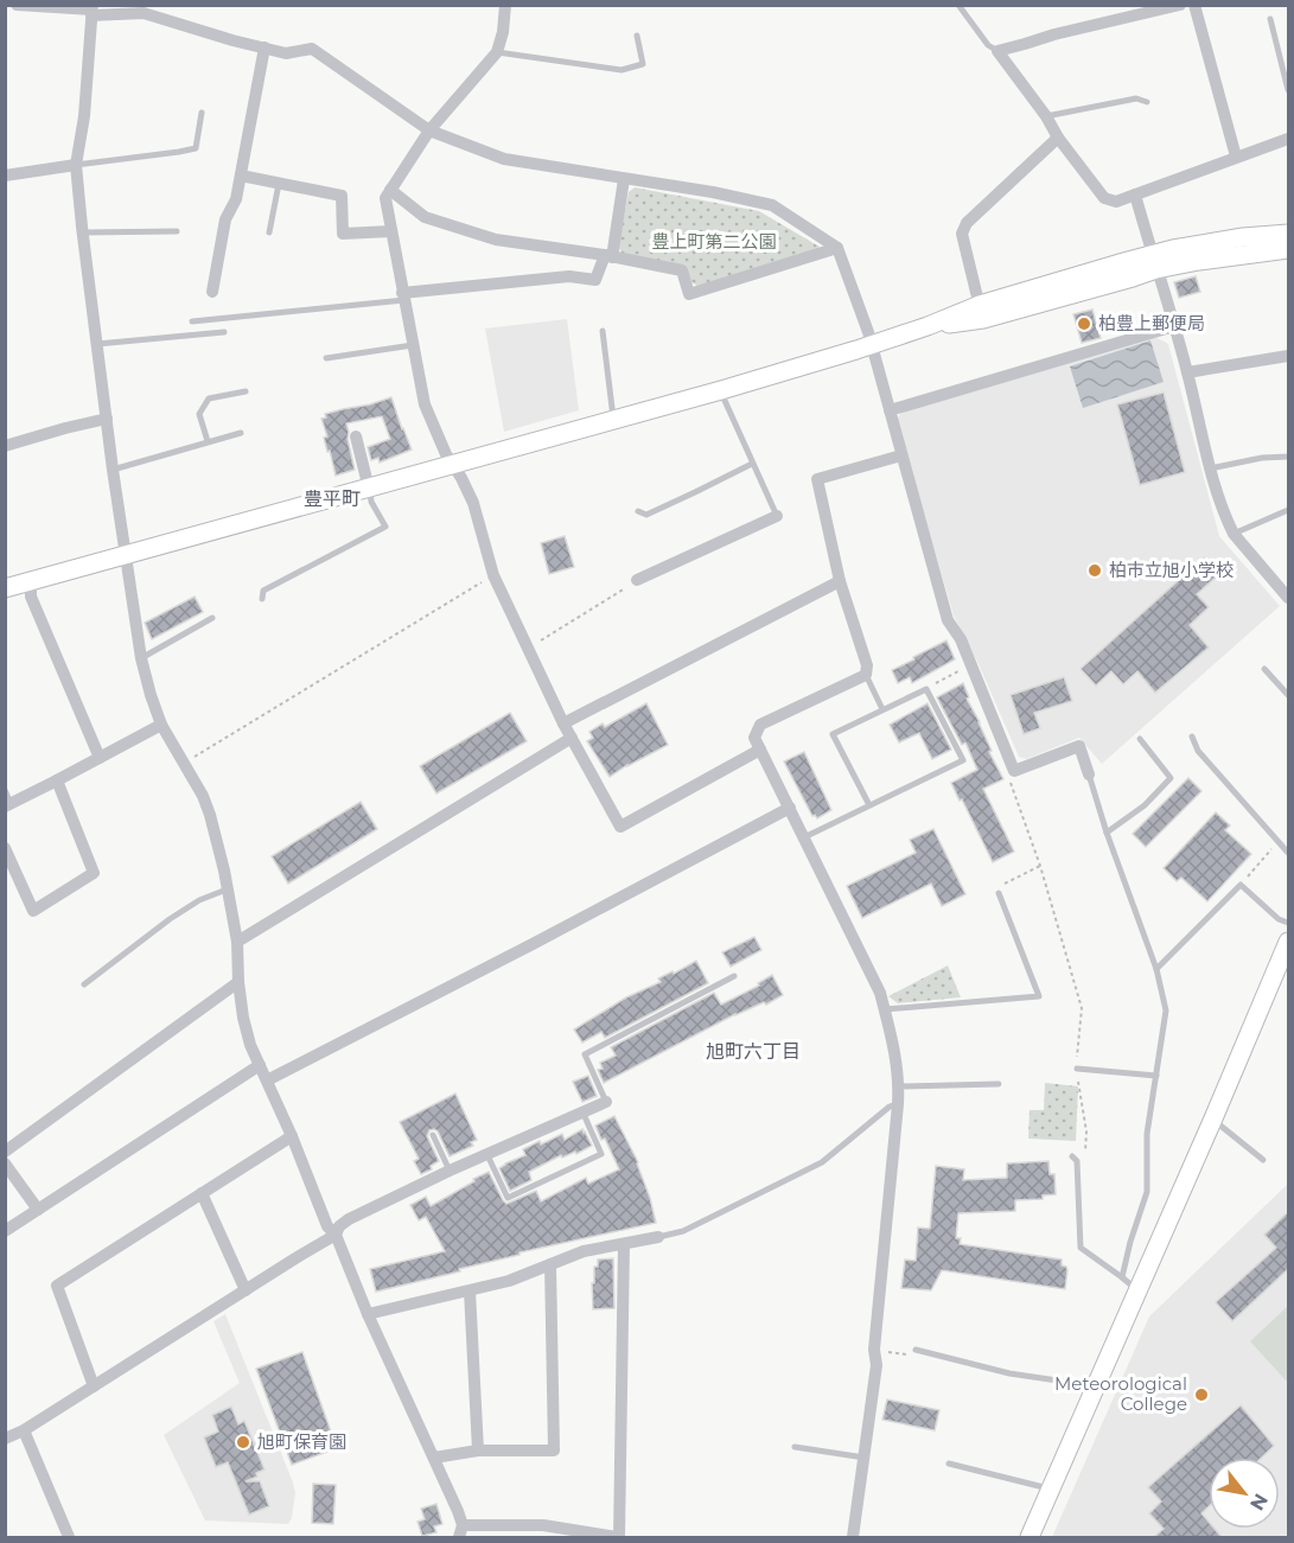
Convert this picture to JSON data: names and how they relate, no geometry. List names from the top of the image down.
{
  "districts": ["豊平町", "旭町六丁目"],
  "parks": ["豊上町第二公園"],
  "places": [
    "柏豊上郵便局",
    "柏市立旭小学校",
    "Meteorological College",
    "旭町保育園"
  ],
  "north": "bottom right"
}
